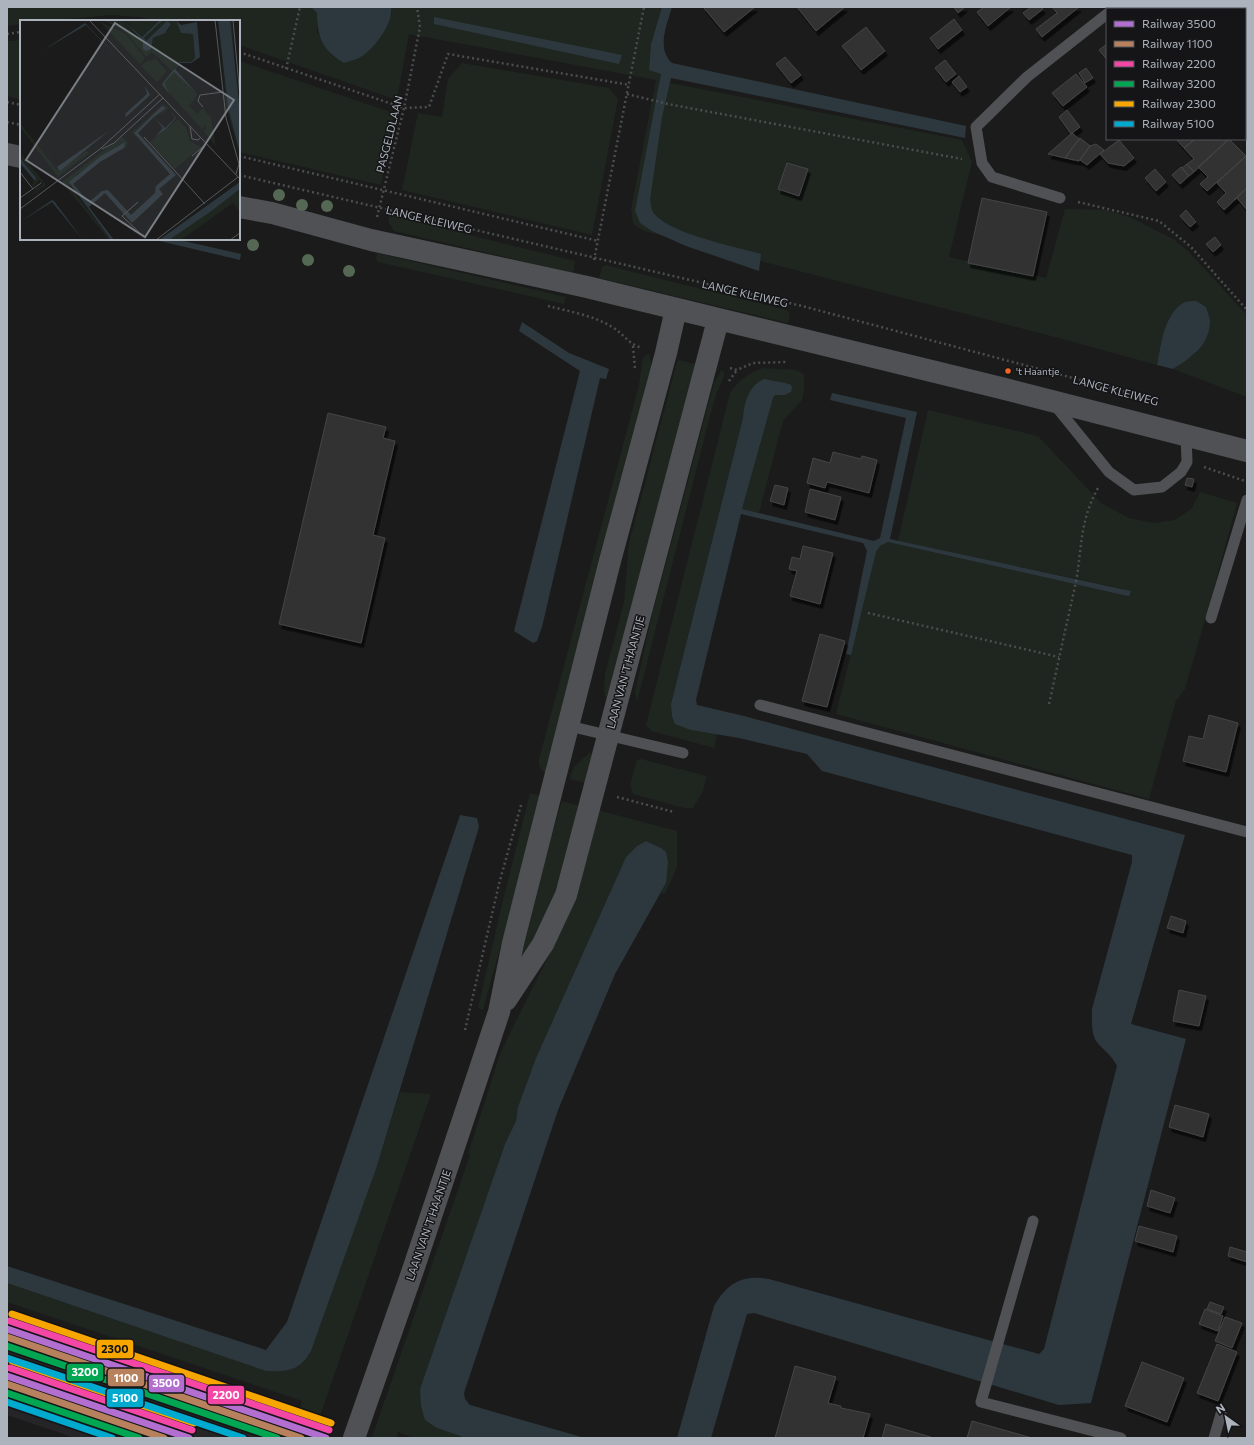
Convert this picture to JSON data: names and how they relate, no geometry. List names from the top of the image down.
{
  "streets": {
    "street": ["LAAN VAN 'T HAANTJE"],
    "path": ["PASGELDLAAN", "LANGE KLEIWEG"]
  },
  "crossings": [
    ["PASGELDLAAN", "LANGE KLEIWEG"]
  ],
  "places": ["'t Haantje"],
  "lines": [
    "rail line 2300",
    "rail line 2200",
    "rail line 3500",
    "rail line 1100",
    "rail line 3200",
    "rail line 5100"
  ],
  "legend": [
    "Railway 3500",
    "Railway 1100",
    "Railway 2200",
    "Railway 3200",
    "Railway 2300",
    "Railway 5100"
  ],
  "north": "top left"
}
